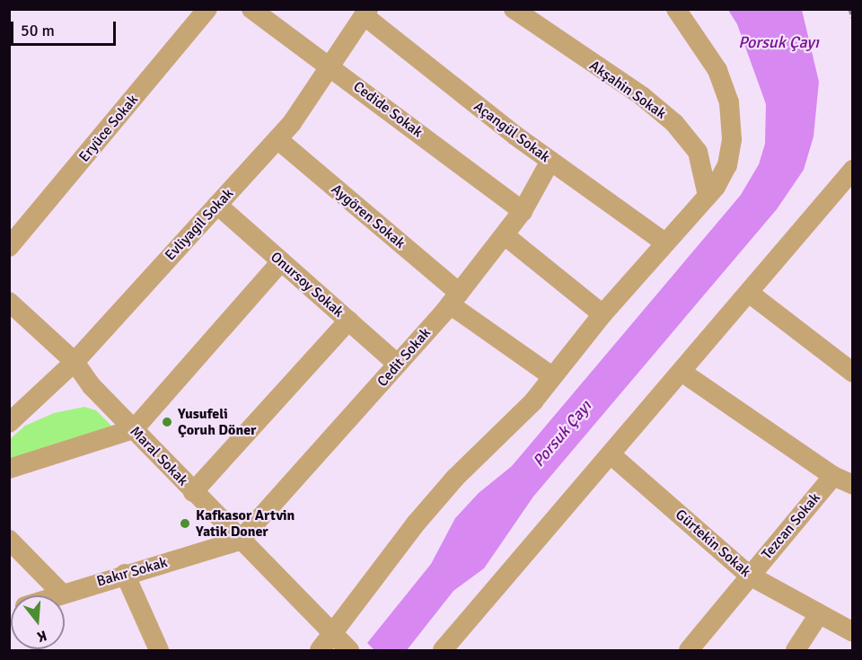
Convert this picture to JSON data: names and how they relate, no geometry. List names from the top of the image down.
{
  "streets": {
    "street": [
      "Akşahin Sokak",
      "Cedide Sokak",
      "Eryüce Sokak",
      "Açangül Sokak",
      "Aygören Sokak",
      "Evliyagil Sokak",
      "Onursoy Sokak",
      "Cedit Sokak",
      "Maral Sokak",
      "Tezcan Sokak",
      "Gürtekin Sokak",
      "Bakır Sokak"
    ]
  },
  "crossings": [
    ["Cedide Sokak", "Evliyagil Sokak"],
    ["Cedide Sokak", "Cedit Sokak"],
    ["Açangül Sokak", "Evliyagil Sokak"],
    ["Açangül Sokak", "Cedit Sokak"],
    ["Aygören Sokak", "Evliyagil Sokak"],
    ["Aygören Sokak", "Cedit Sokak"],
    ["Evliyagil Sokak", "Onursoy Sokak"],
    ["Evliyagil Sokak", "Maral Sokak"],
    ["Onursoy Sokak", "Cedit Sokak"],
    ["Cedit Sokak", "Maral Sokak"],
    ["Cedit Sokak", "Bakır Sokak"],
    ["Maral Sokak", "Bakır Sokak"],
    ["Tezcan Sokak", "Gürtekin Sokak"]
  ],
  "water": ["Porsuk Çayı"],
  "places": ["Yusufeli Çoruh Döner", "Kafkasor Artvin Yatik Doner"],
  "scale_bar": "50 m",
  "north": "bottom"
}
